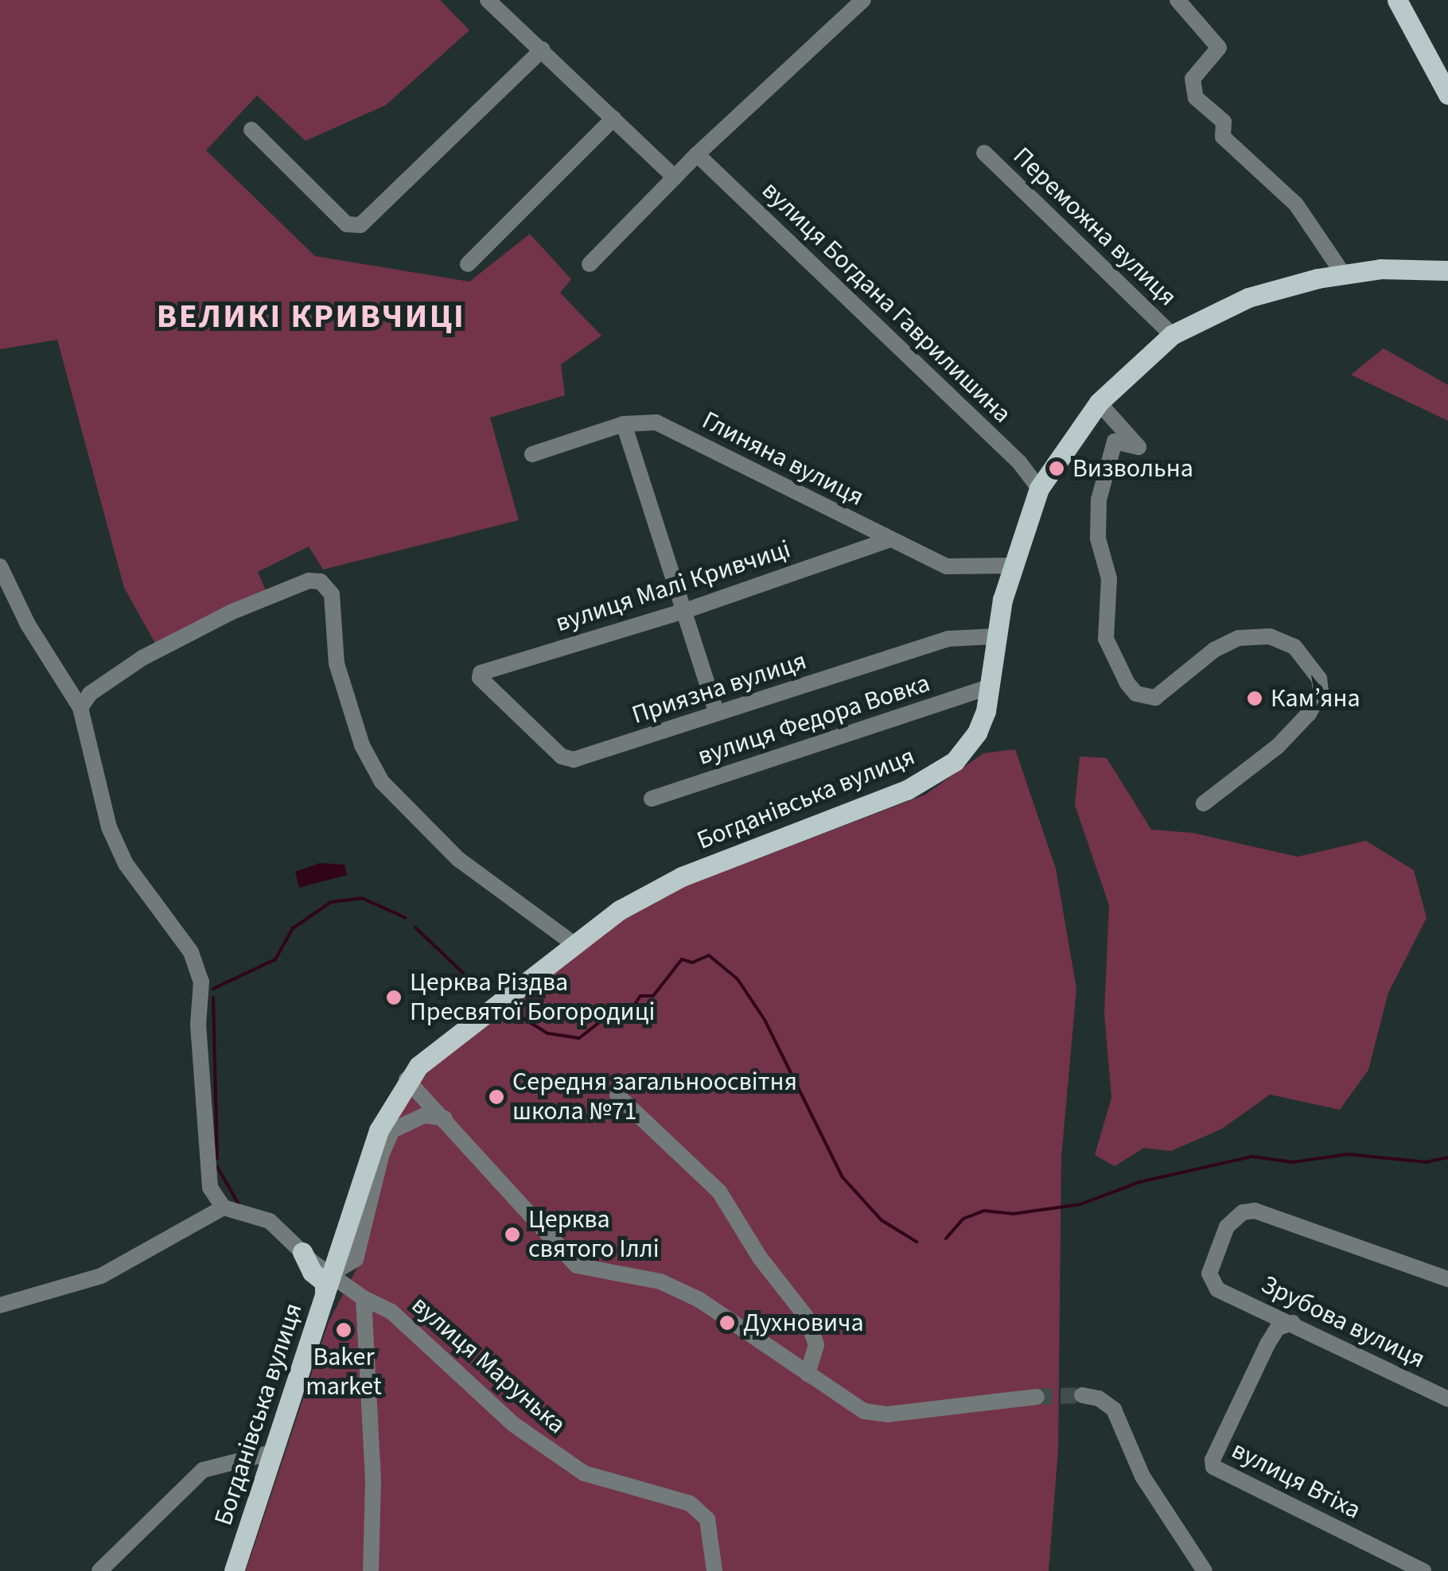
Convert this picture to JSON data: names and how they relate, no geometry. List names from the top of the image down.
{
  "streets": {
    "main road": ["Богданівська вулиця"],
    "street": [
      "Переможна вулиця",
      "вулиця Богдана Гаврилишина",
      "Глиняна вулиця",
      "вулиця Малі Кривчиці",
      "Приязна вулиця",
      "вулиця Федора Вовка",
      "Зрубова вулиця",
      "вулиця Марунька",
      "вулиця Втіха"
    ]
  },
  "crossings": [
    ["Переможна вулиця", "Богданівська вулиця"],
    ["вулиця Богдана Гаврилишина", "Богданівська вулиця"],
    ["Глиняна вулиця", "вулиця Малі Кривчиці"],
    ["Глиняна вулиця", "Богданівська вулиця"],
    ["вулиця Малі Кривчиці", "Приязна вулиця"],
    ["Приязна вулиця", "Богданівська вулиця"],
    ["вулиця Федора Вовка", "Богданівська вулиця"],
    ["Богданівська вулиця", "вулиця Марунька"],
    ["Зрубова вулиця", "вулиця Втіха"]
  ],
  "districts": ["ВЕЛИКІ КРИВЧИЦІ"],
  "places": [
    "Визвольна",
    "Кам’яна",
    "Церква Різдва Пресвятої Богородиці",
    "Середня загальноосвітня школа №71",
    "Церква святого Іллі",
    "Духновича",
    "Baker market"
  ]
}
